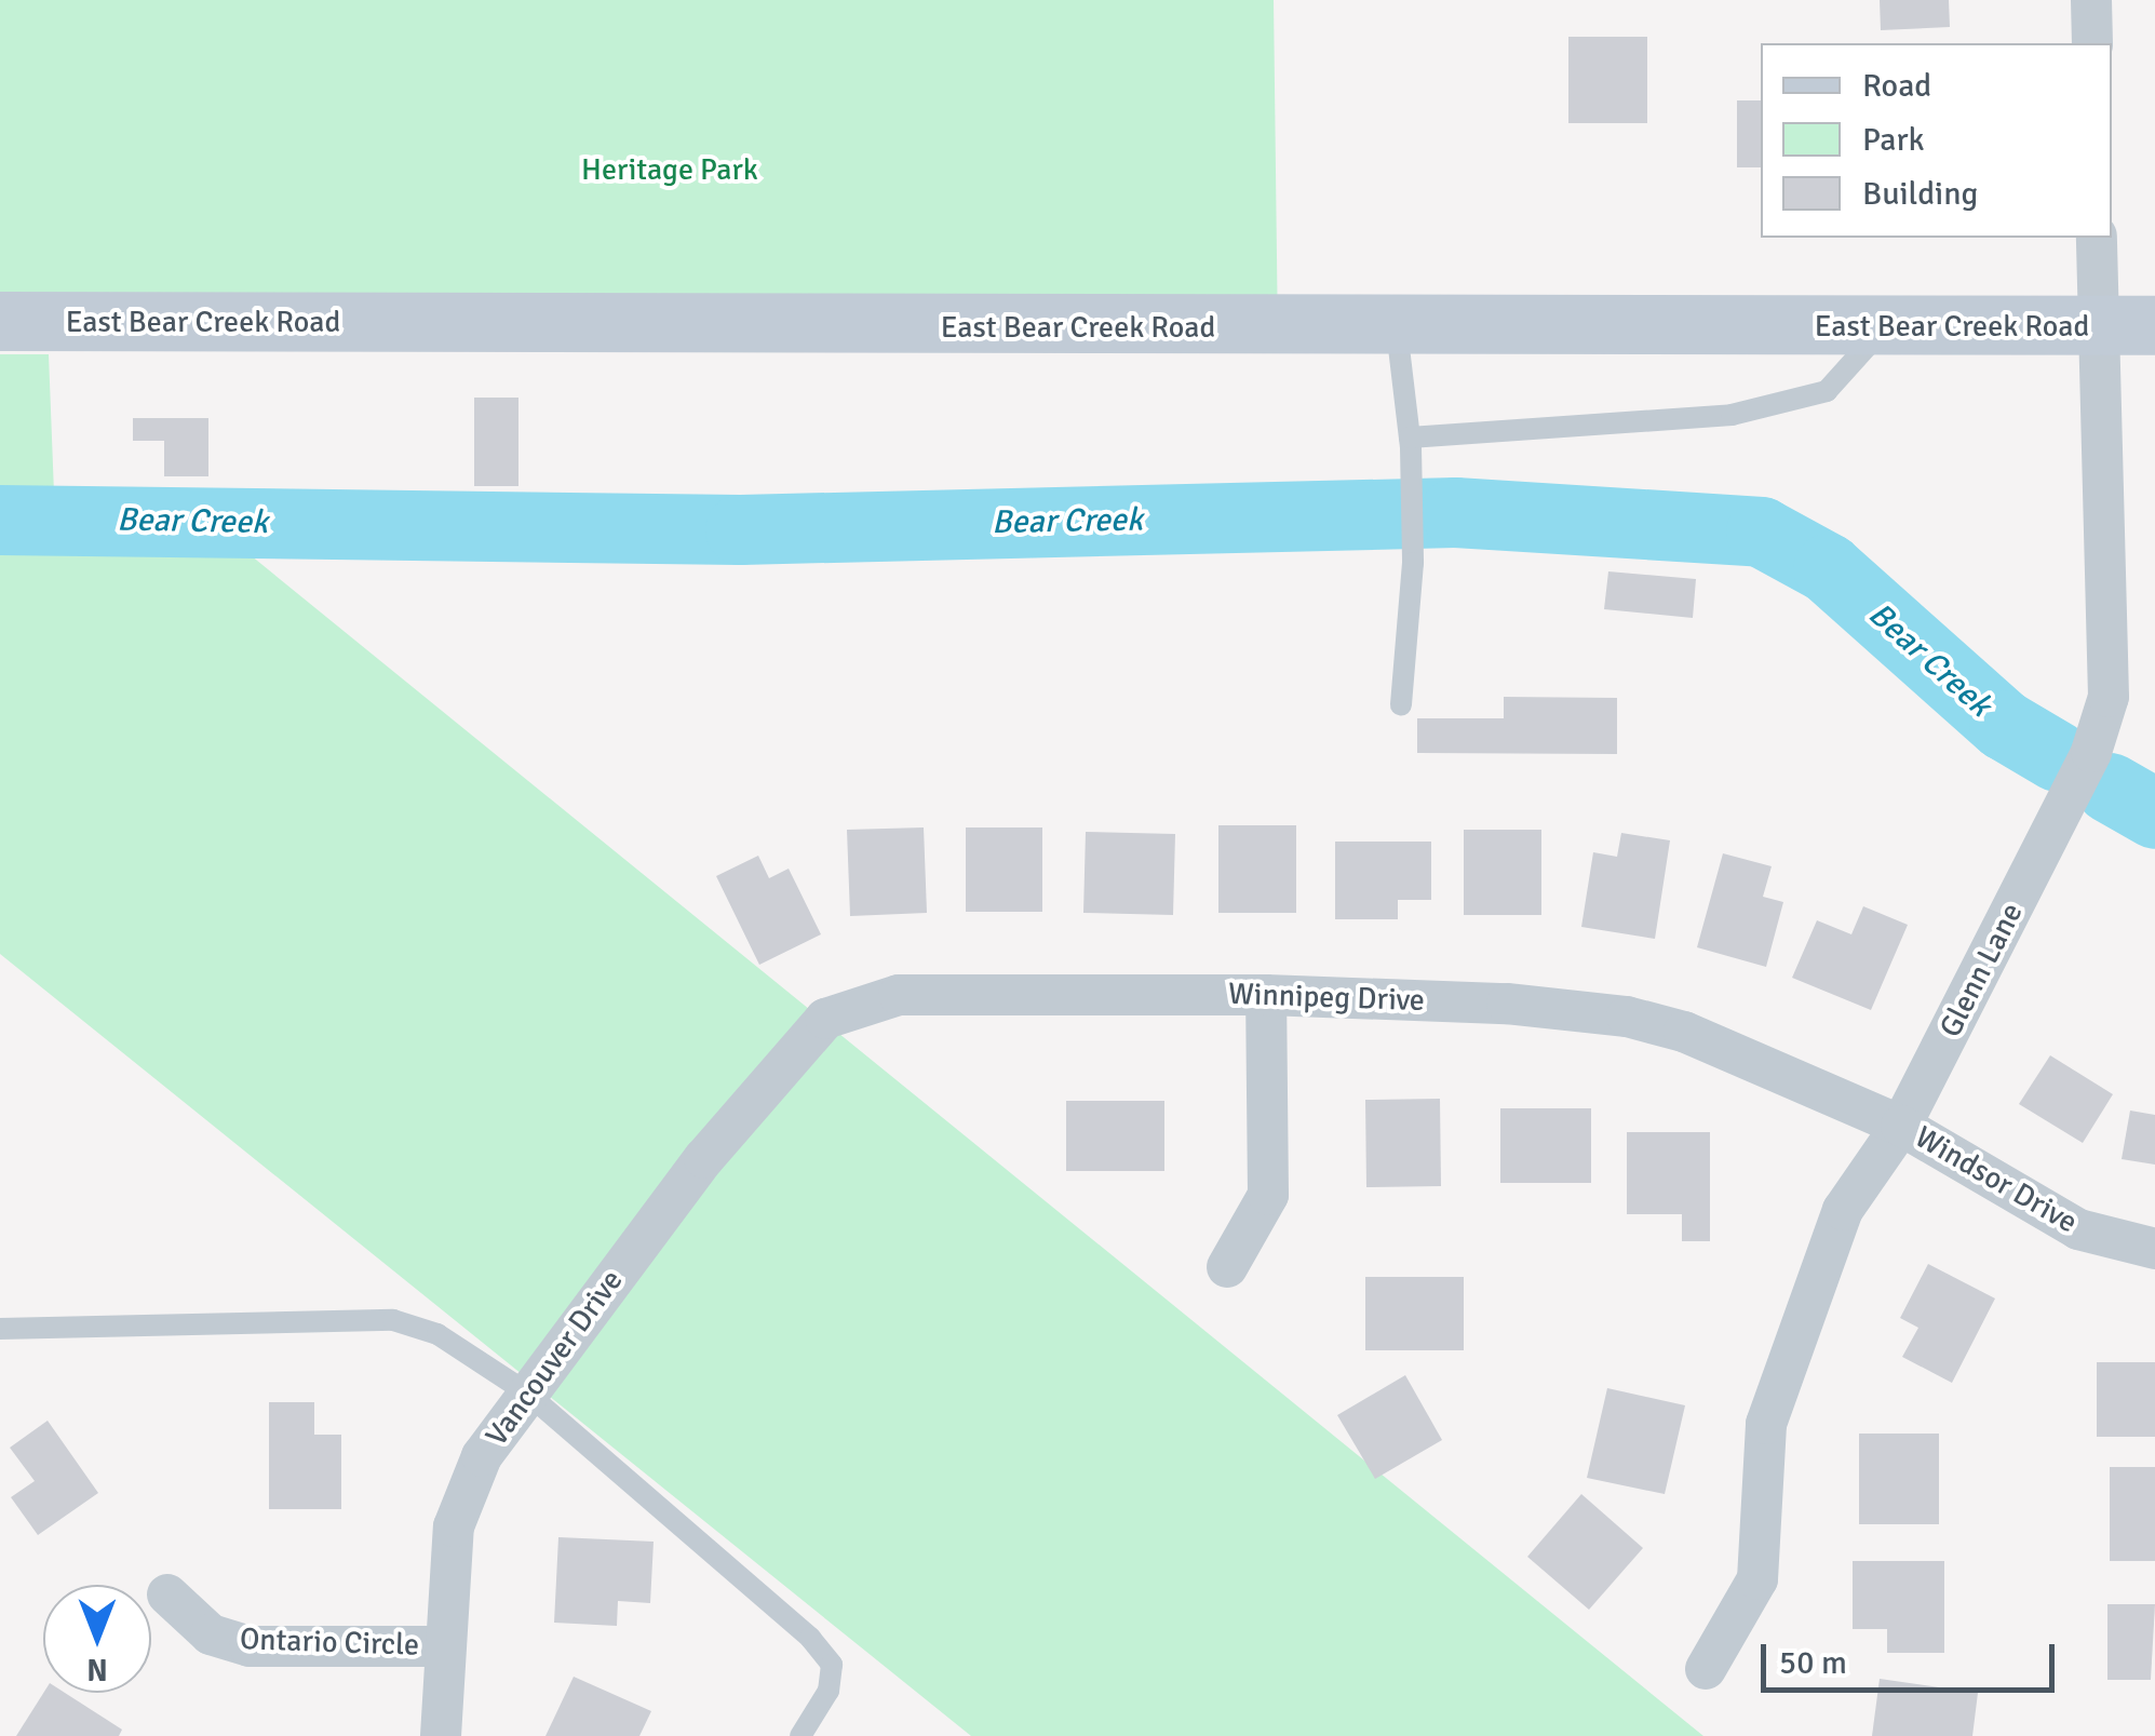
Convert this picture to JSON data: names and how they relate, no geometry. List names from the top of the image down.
{
  "streets": {
    "main road": ["East Bear Creek Road"],
    "street": [
      "Glenn Lane",
      "Winnipeg Drive",
      "Windsor Drive",
      "Vancouver Drive",
      "Ontario Circle"
    ]
  },
  "crossings": [
    ["East Bear Creek Road", "Glenn Lane"],
    ["Glenn Lane", "Winnipeg Drive"],
    ["Glenn Lane", "Windsor Drive"],
    ["Winnipeg Drive", "Windsor Drive"],
    ["Winnipeg Drive", "Vancouver Drive"],
    ["Vancouver Drive", "Ontario Circle"]
  ],
  "water": ["Bear Creek"],
  "parks": ["Heritage Park"],
  "legend": ["Road", "Park", "Building"],
  "scale_bar": "50 m",
  "north": "bottom"
}
